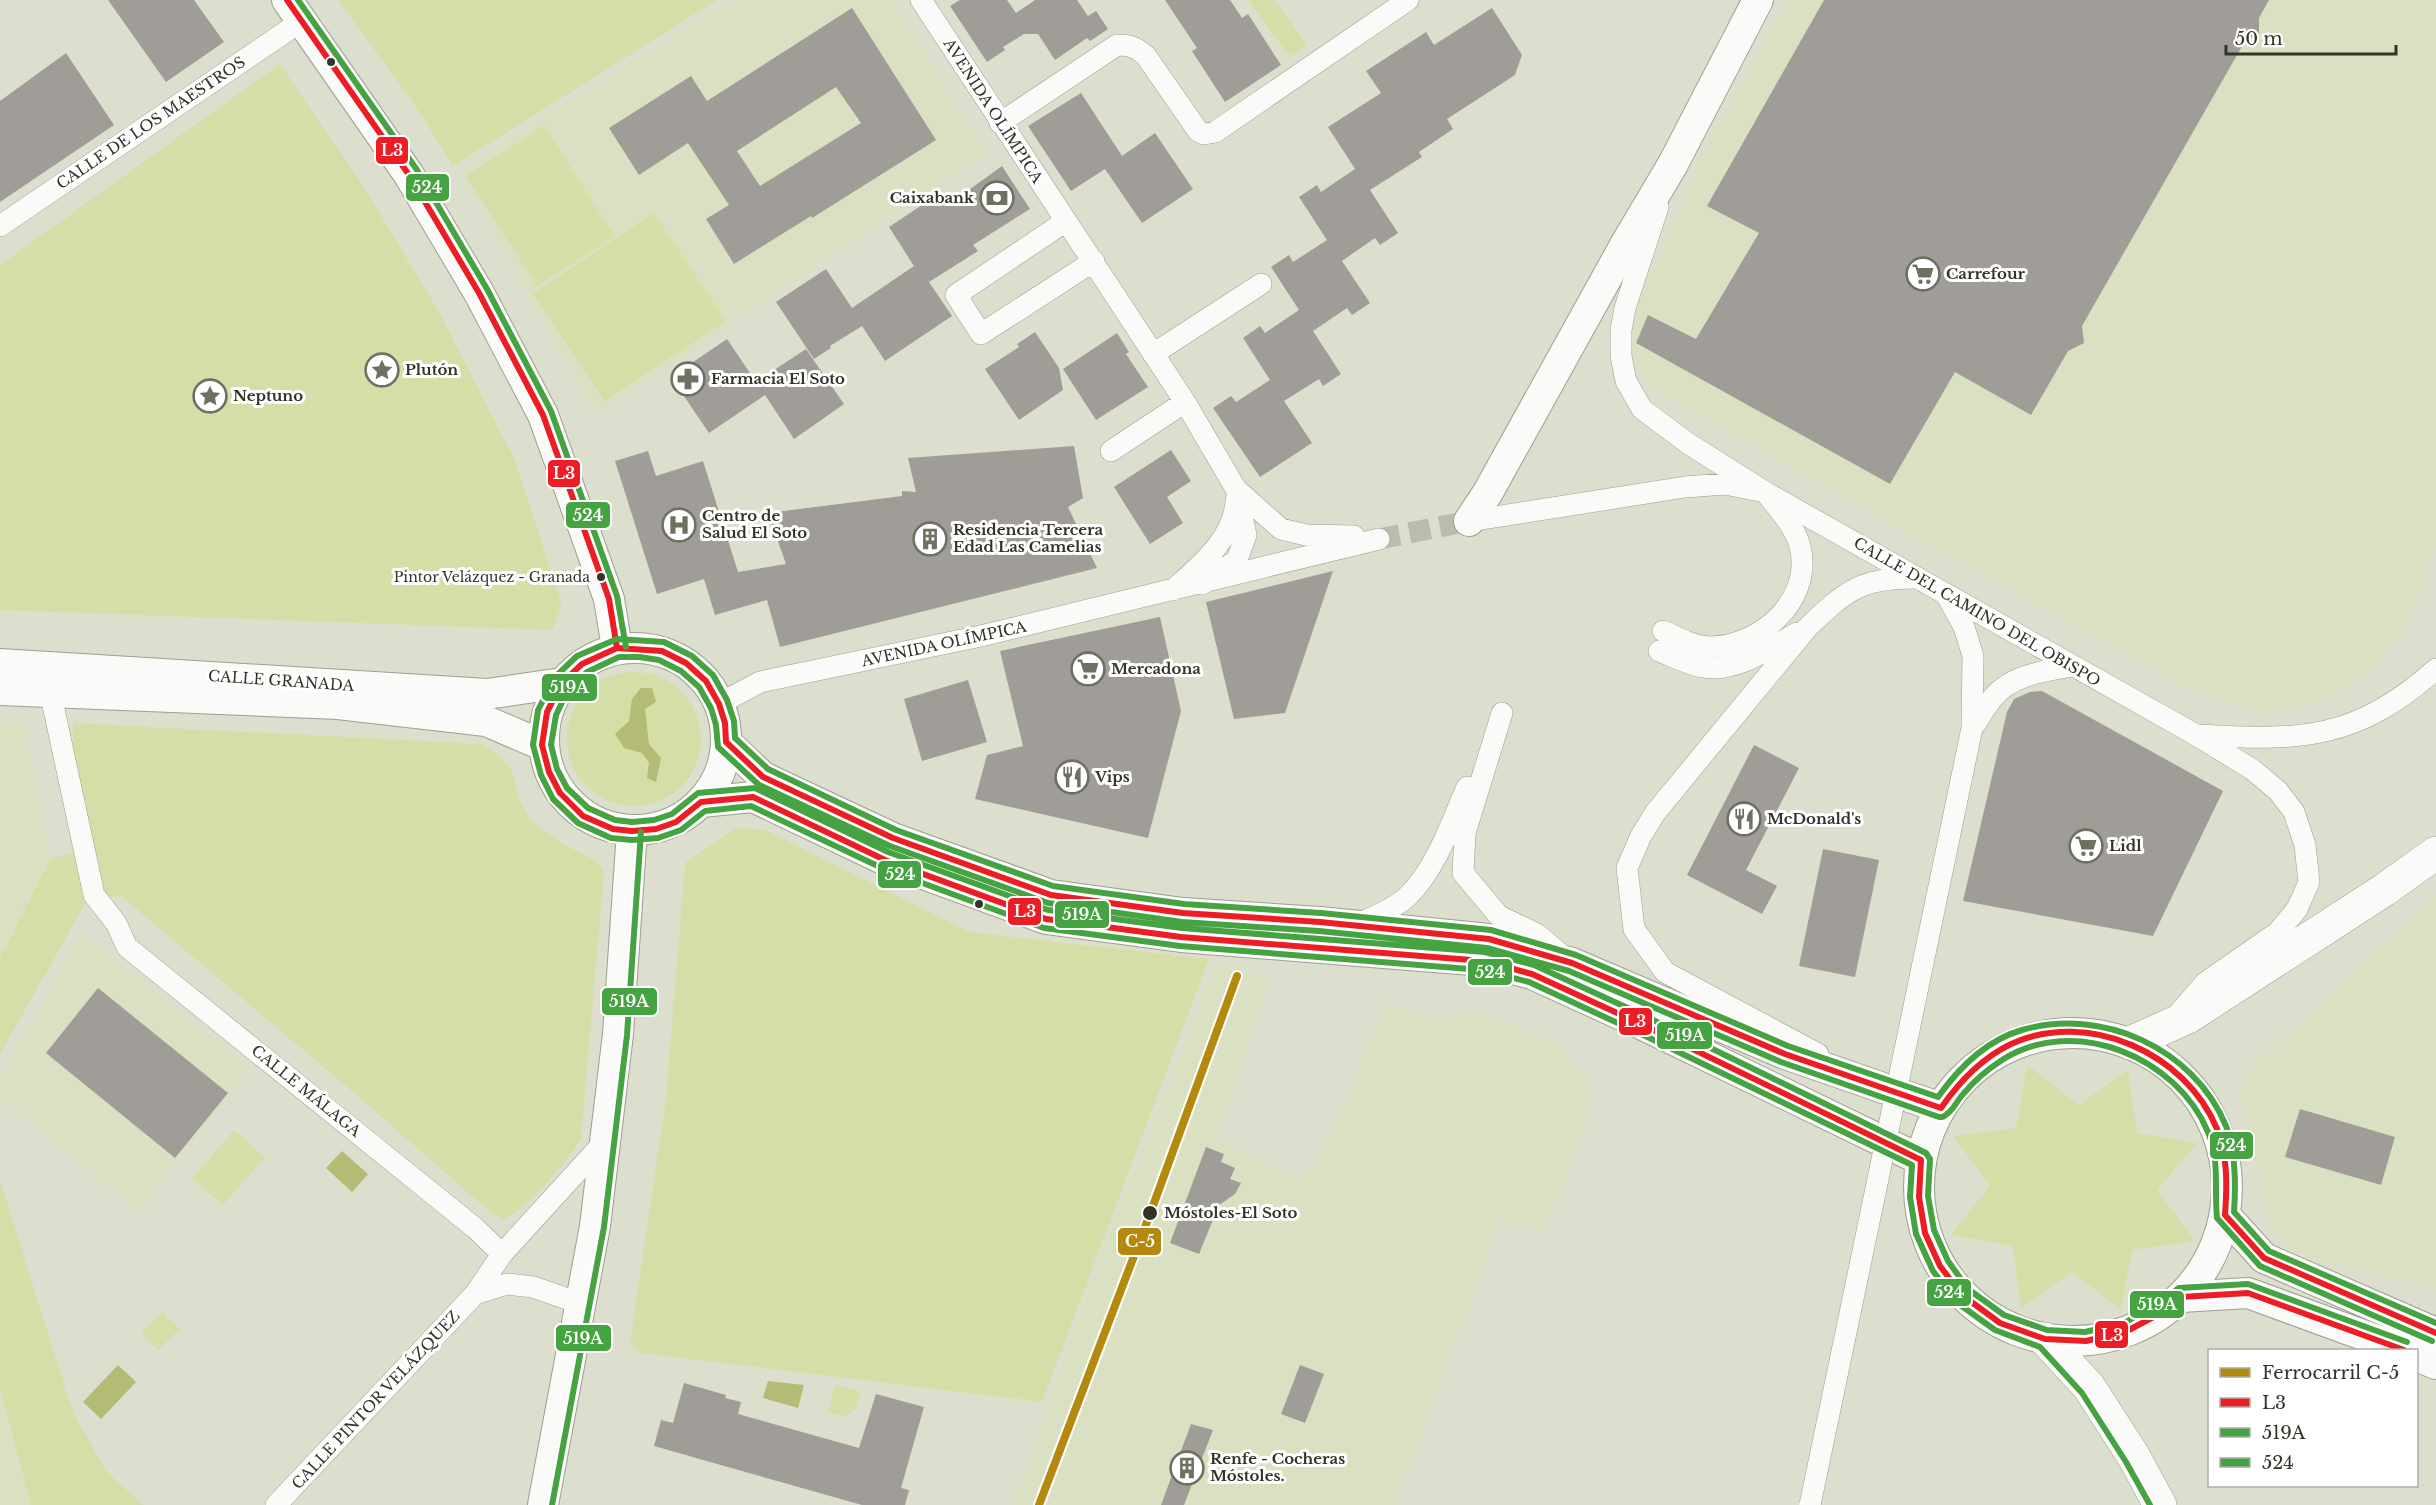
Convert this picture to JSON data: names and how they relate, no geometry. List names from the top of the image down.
{
  "streets": {
    "street": [
      "AVENIDA OLÍMPICA",
      "CALLE DE LOS MAESTROS",
      "CALLE DEL CAMINO DEL OBISPO",
      "CALLE GRANADA",
      "CALLE MÁLAGA",
      "CALLE PINTOR VELÁZQUEZ"
    ]
  },
  "crossings": [
    ["AVENIDA OLÍMPICA", "CALLE GRANADA"],
    ["CALLE GRANADA", "CALLE MÁLAGA"],
    ["CALLE MÁLAGA", "CALLE PINTOR VELÁZQUEZ"]
  ],
  "places": {
    "bank": ["Caixabank"],
    "supermarket": ["Carrefour", "Mercadona", "Lidl"],
    "place": ["Plutón", "Neptuno"],
    "pharmacy": ["Farmacia El Soto"],
    "hospital": ["Centro de Salud El Soto"],
    "building": ["Residencia Tercera Edad Las Camelias", "Renfe - Cocheras Móstoles."],
    "other": ["Pintor Velázquez - Granada", "Móstoles-El Soto"],
    "restaurant": ["Vips", "McDonald's"]
  },
  "lines": [
    "transit line L3",
    "transit line 524",
    "transit line 519A",
    "rail line C-5"
  ],
  "legend": [
    "Ferrocarril C-5",
    "L3",
    "519A",
    "524"
  ],
  "scale_bar": "50 m"
}
